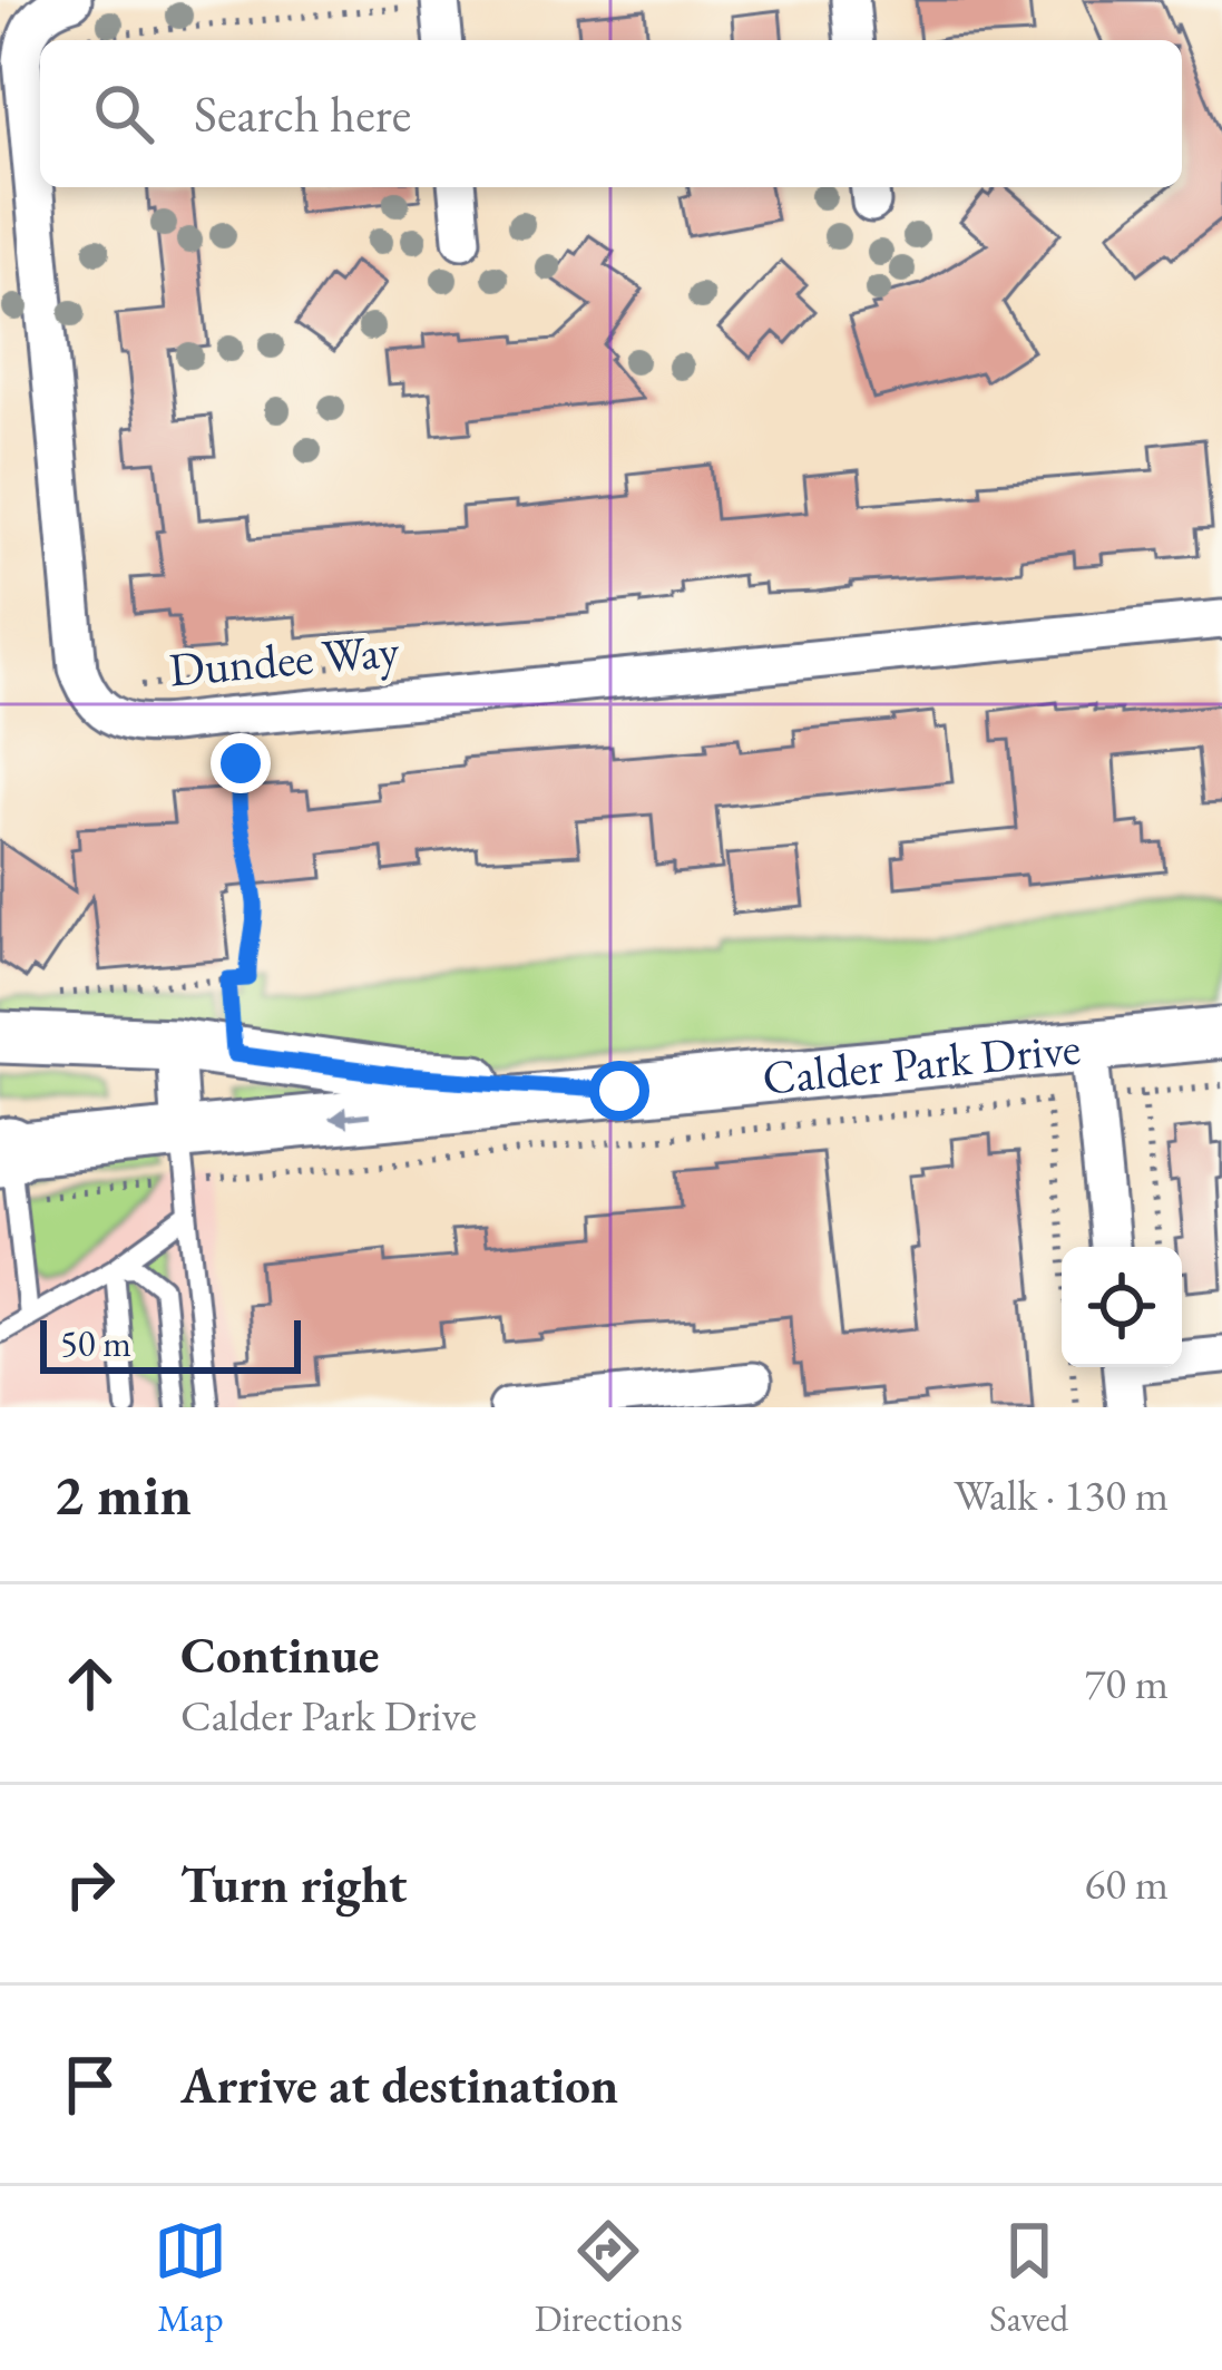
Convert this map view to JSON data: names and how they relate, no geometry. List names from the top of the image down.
{
  "streets": {
    "street": ["Dundee Way", "Calder Park Drive"]
  },
  "scale_bar": "50 m",
  "page": {
    "search": "Search here",
    "scale": "50 m",
    "heading": ["2 min", "Walk · 130 m"],
    "list": [
      ["Continue", "Calder Park Drive", "70 m"],
      ["Turn right", "60 m"],
      "Arrive at destination"
    ],
    "nav": ["Map", "Directions", "Saved"]
  }
}
